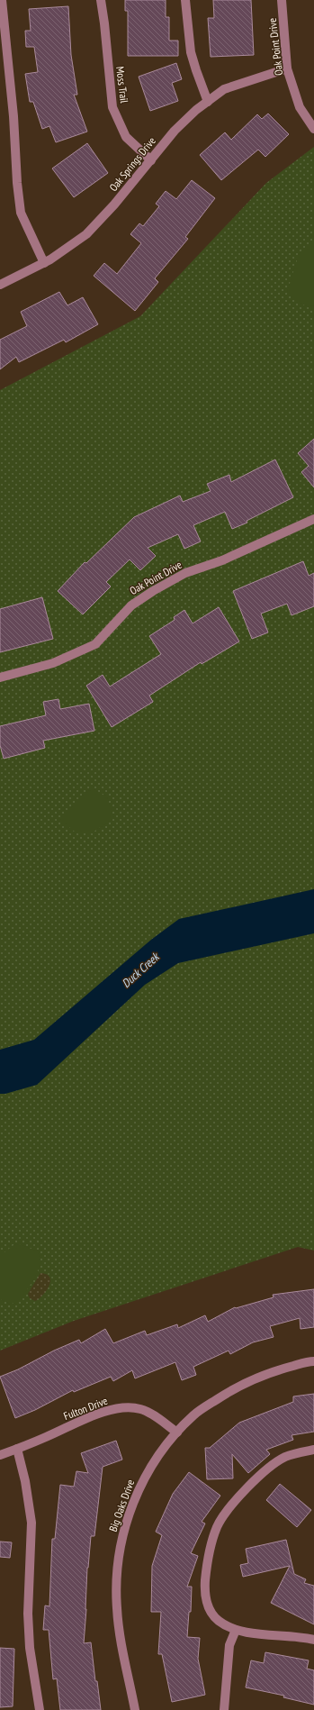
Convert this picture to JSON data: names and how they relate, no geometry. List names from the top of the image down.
{
  "streets": {
    "street": [
      "Oak Point Drive",
      "Moss Trail",
      "Oak Springs Drive",
      "Fulton Drive",
      "Big Oaks Drive"
    ]
  },
  "crossings": [
    ["Oak Point Drive", "Oak Springs Drive"],
    ["Moss Trail", "Oak Springs Drive"],
    ["Fulton Drive", "Big Oaks Drive"]
  ],
  "water": ["Duck Creek"]
}
